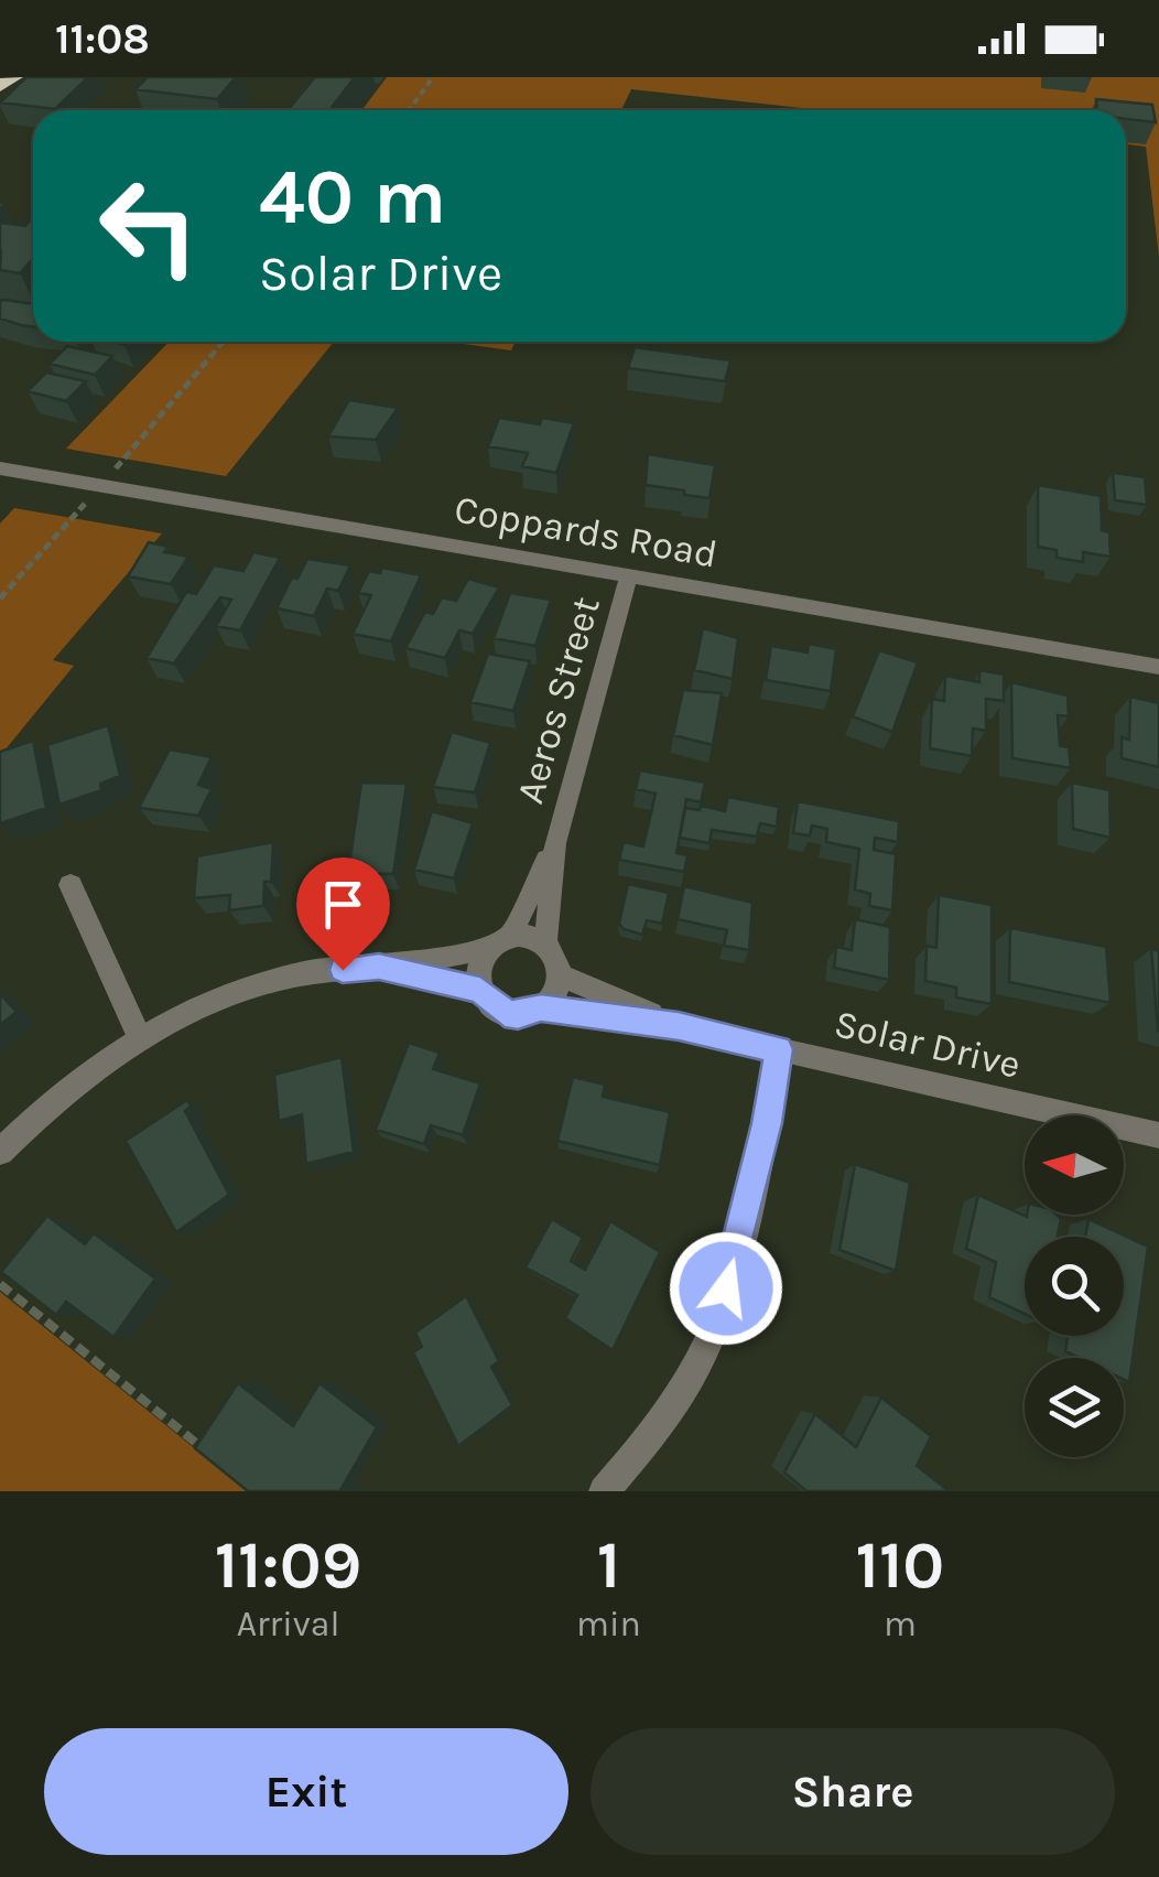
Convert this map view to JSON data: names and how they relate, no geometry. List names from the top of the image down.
{
  "streets": {
    "street": ["Coppards Road", "Aeros Street", "Solar Drive"]
  },
  "crossings": [
    ["Coppards Road", "Aeros Street"],
    ["Aeros Street", "Solar Drive"]
  ],
  "north": "left",
  "page": {
    "status": "11:08",
    "turn": ["40 m", "Solar Drive"],
    "eta": [
      "11:09",
      "Arrival",
      "1",
      "min",
      "110",
      "m"
    ],
    "buttons": ["Exit", "Share"]
  }
}
